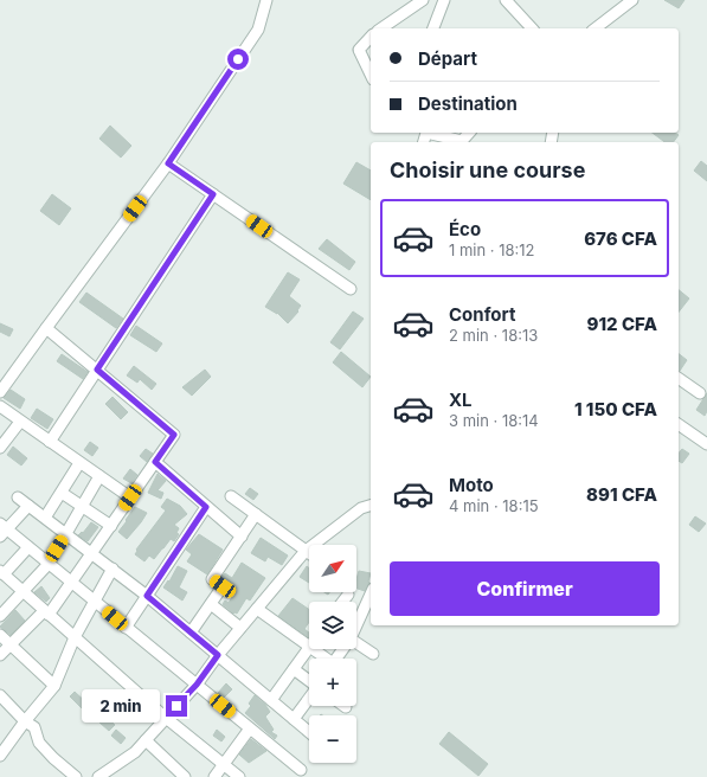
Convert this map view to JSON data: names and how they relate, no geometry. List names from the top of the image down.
{
  "north": "top right",
  "page": {
    "banner": ["Départ", "Destination"],
    "heading": "Choisir une course",
    "list": [
      {
        "name": "Éco",
        "note": "1 min · 18:12",
        "value": "676 CFA"
      },
      {
        "name": "Confort",
        "note": "2 min · 18:13",
        "value": "912 CFA"
      },
      {
        "name": "XL",
        "note": "3 min · 18:14",
        "value": "1 150 CFA"
      },
      {
        "name": "Moto",
        "note": "4 min · 18:15",
        "value": "891 CFA"
      }
    ],
    "map_buttons": ["+", "−"],
    "buttons": "Confirmer",
    "bubble": "2 min"
  }
}
